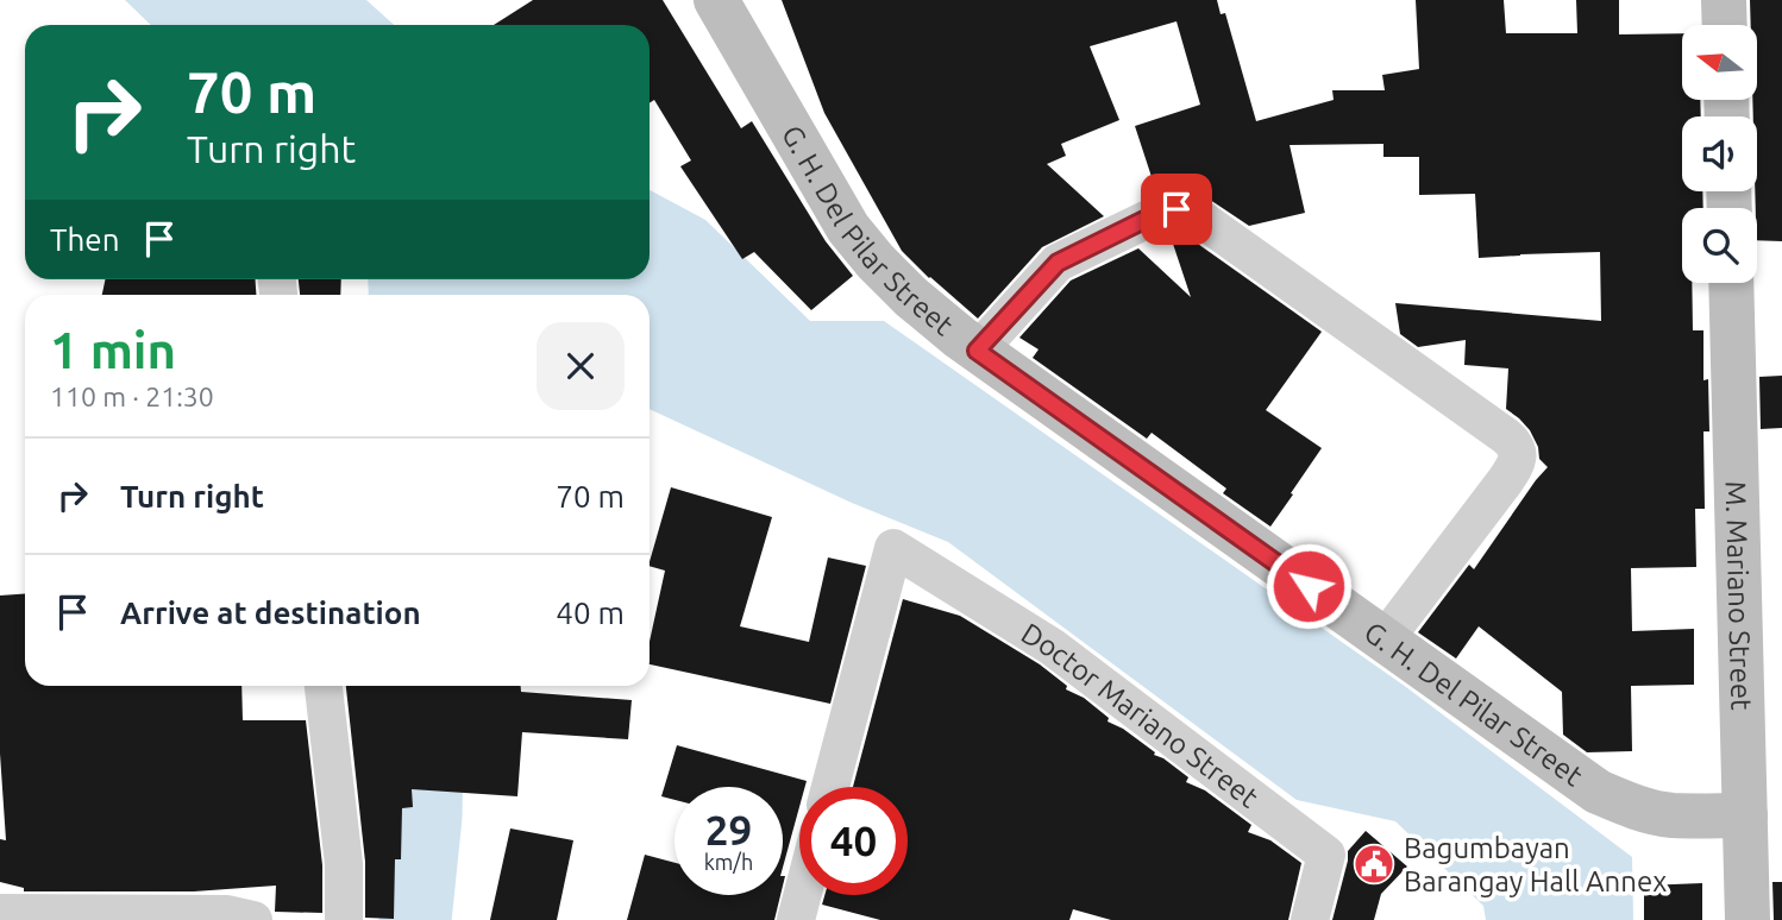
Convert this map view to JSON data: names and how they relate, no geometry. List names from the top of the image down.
{
  "streets": {
    "street": ["G. H. Del Pilar Street", "M. Mariano Street", "Doctor Mariano Street"]
  },
  "crossings": [
    ["G. H. Del Pilar Street", "M. Mariano Street"]
  ],
  "places": {
    "public building": ["Bagumbayan Barangay Hall Annex"]
  },
  "north": "left",
  "page": {
    "turn": ["70 m", "Turn right"],
    "then": "Then",
    "heading": ["1 min", "110 m · 21:30"],
    "list": [
      {
        "name": "Turn right",
        "value": "70 m"
      },
      {
        "name": "Arrive at destination",
        "value": "40 m"
      }
    ],
    "speed": "29 km/h",
    "limit": "40"
  }
}
